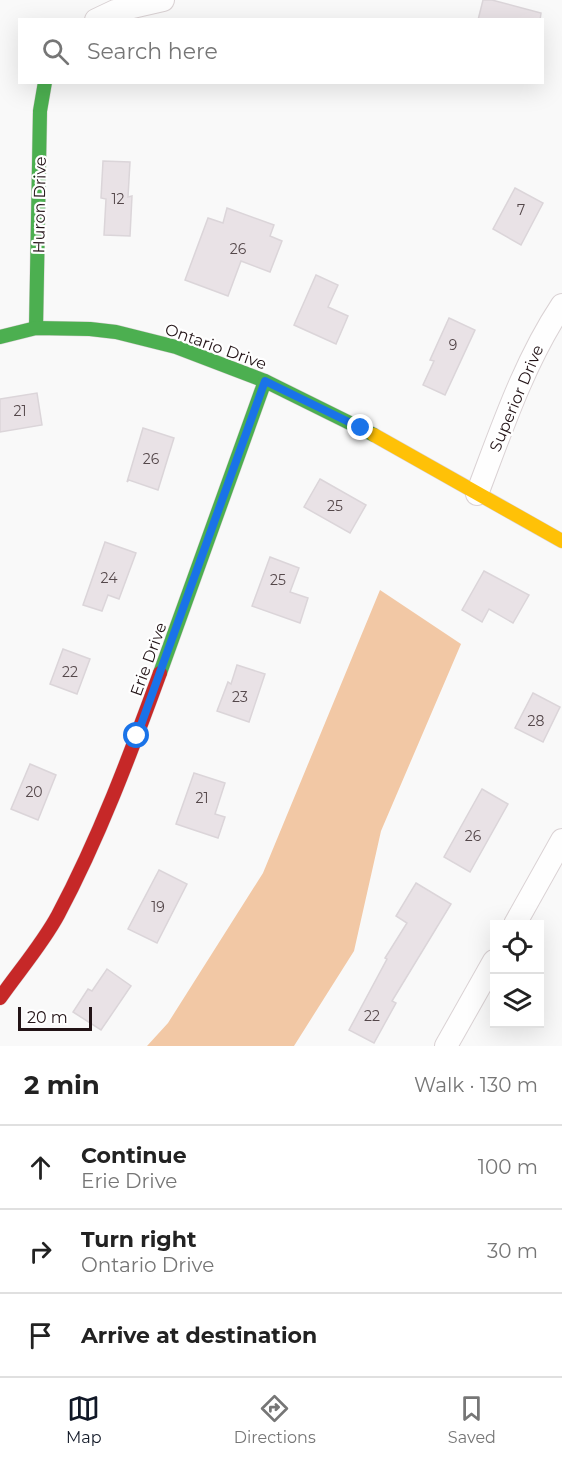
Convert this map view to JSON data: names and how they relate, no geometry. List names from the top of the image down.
{
  "streets": {
    "street": [
      "Huron Drive",
      "Ontario Drive",
      "Superior Drive",
      "Erie Drive"
    ]
  },
  "crossings": [
    ["Huron Drive", "Ontario Drive"],
    ["Ontario Drive", "Superior Drive"],
    ["Ontario Drive", "Erie Drive"]
  ],
  "house_numbers": [
    "12",
    "7",
    "26",
    "9",
    "21",
    "26",
    "25",
    "24",
    "25",
    "22",
    "23",
    "28",
    "20",
    "21",
    "26",
    "19",
    "22"
  ],
  "scale_bar": "20 m",
  "page": {
    "search": "Search here",
    "scale": "20 m",
    "heading": ["2 min", "Walk · 130 m"],
    "list": [
      ["Continue", "Erie Drive", "100 m"],
      ["Turn right", "Ontario Drive", "30 m"],
      "Arrive at destination"
    ],
    "nav": ["Map", "Directions", "Saved"]
  }
}
